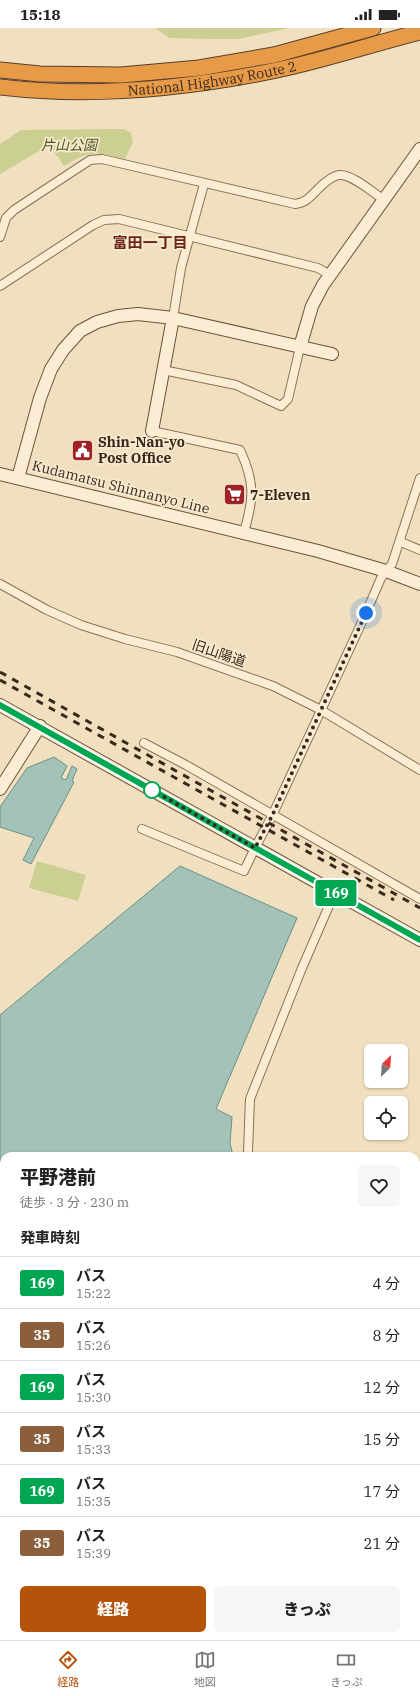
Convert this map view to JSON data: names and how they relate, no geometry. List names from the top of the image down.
{
  "streets": {
    "highway": ["National Highway Route 2"],
    "main road": ["Kudamatsu Shinnanyo Line"],
    "street": ["旧山陽道"]
  },
  "districts": ["富田一丁目"],
  "parks": ["片山公園"],
  "places": {
    "public building": ["Shin-Nan-yo Post Office"],
    "supermarket": ["7-Eleven"]
  },
  "lines": ["bus line 169"],
  "north": "top right",
  "page": {
    "status": "15:18",
    "on_map": "169",
    "heading": [
      ["平野港前", "徒歩 · 3 分 · 230 m"],
      "発車時刻"
    ],
    "list": [
      {
        "mark": "169",
        "name": "バス",
        "note": "15:22",
        "value": "4 分"
      },
      {
        "mark": "35",
        "name": "バス",
        "note": "15:26",
        "value": "8 分"
      },
      {
        "mark": "169",
        "name": "バス",
        "note": "15:30",
        "value": "12 分"
      },
      {
        "mark": "35",
        "name": "バス",
        "note": "15:33",
        "value": "15 分"
      },
      {
        "mark": "169",
        "name": "バス",
        "note": "15:35",
        "value": "17 分"
      },
      {
        "mark": "35",
        "name": "バス",
        "note": "15:39",
        "value": "21 分"
      }
    ],
    "buttons": ["経路", "きっぷ"],
    "tabs": ["経路", "地図", "きっぷ"]
  }
}
